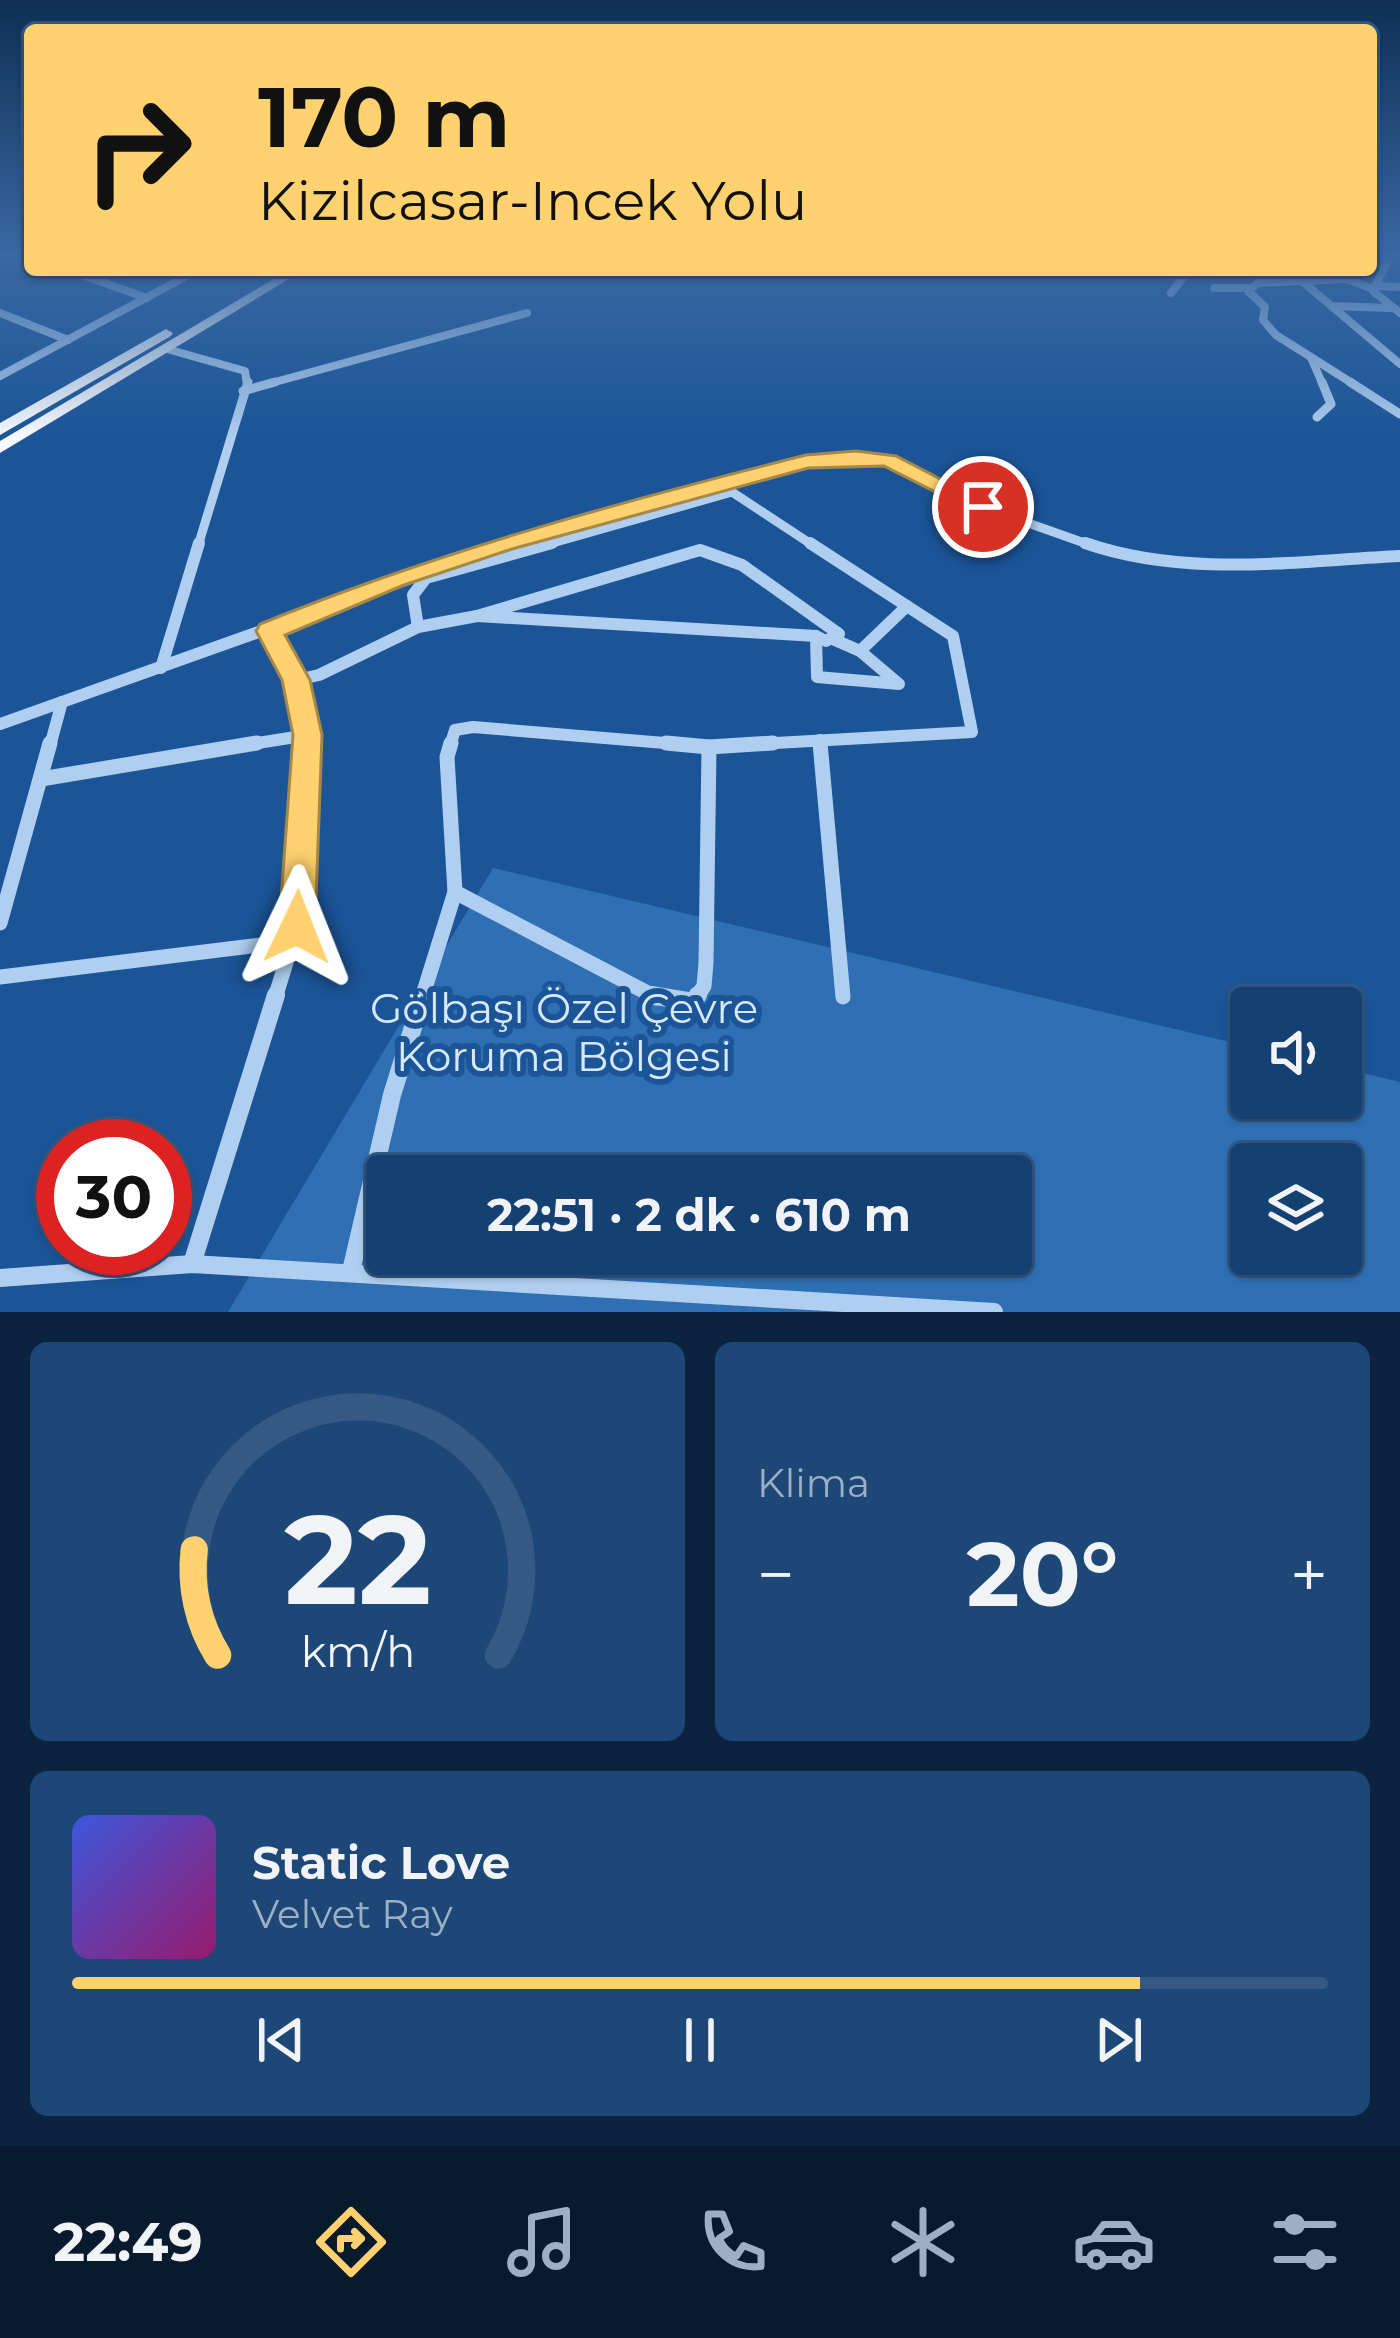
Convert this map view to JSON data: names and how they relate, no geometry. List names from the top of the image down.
{
  "parks": ["Gölbaşı Özel Çevre Koruma Bölgesi"],
  "page": {
    "turn": ["170 m", "Kizilcasar-Incek Yolu"],
    "limit": "30",
    "trip": "22:51 · 2 dk · 610 m",
    "tile": "Klima",
    "heat": ["−", "20°", "+"],
    "song": ["Static Love", "Velvet Ray"],
    "tabs": "22:49",
    "gauge": ["22", "km/h"]
  }
}
